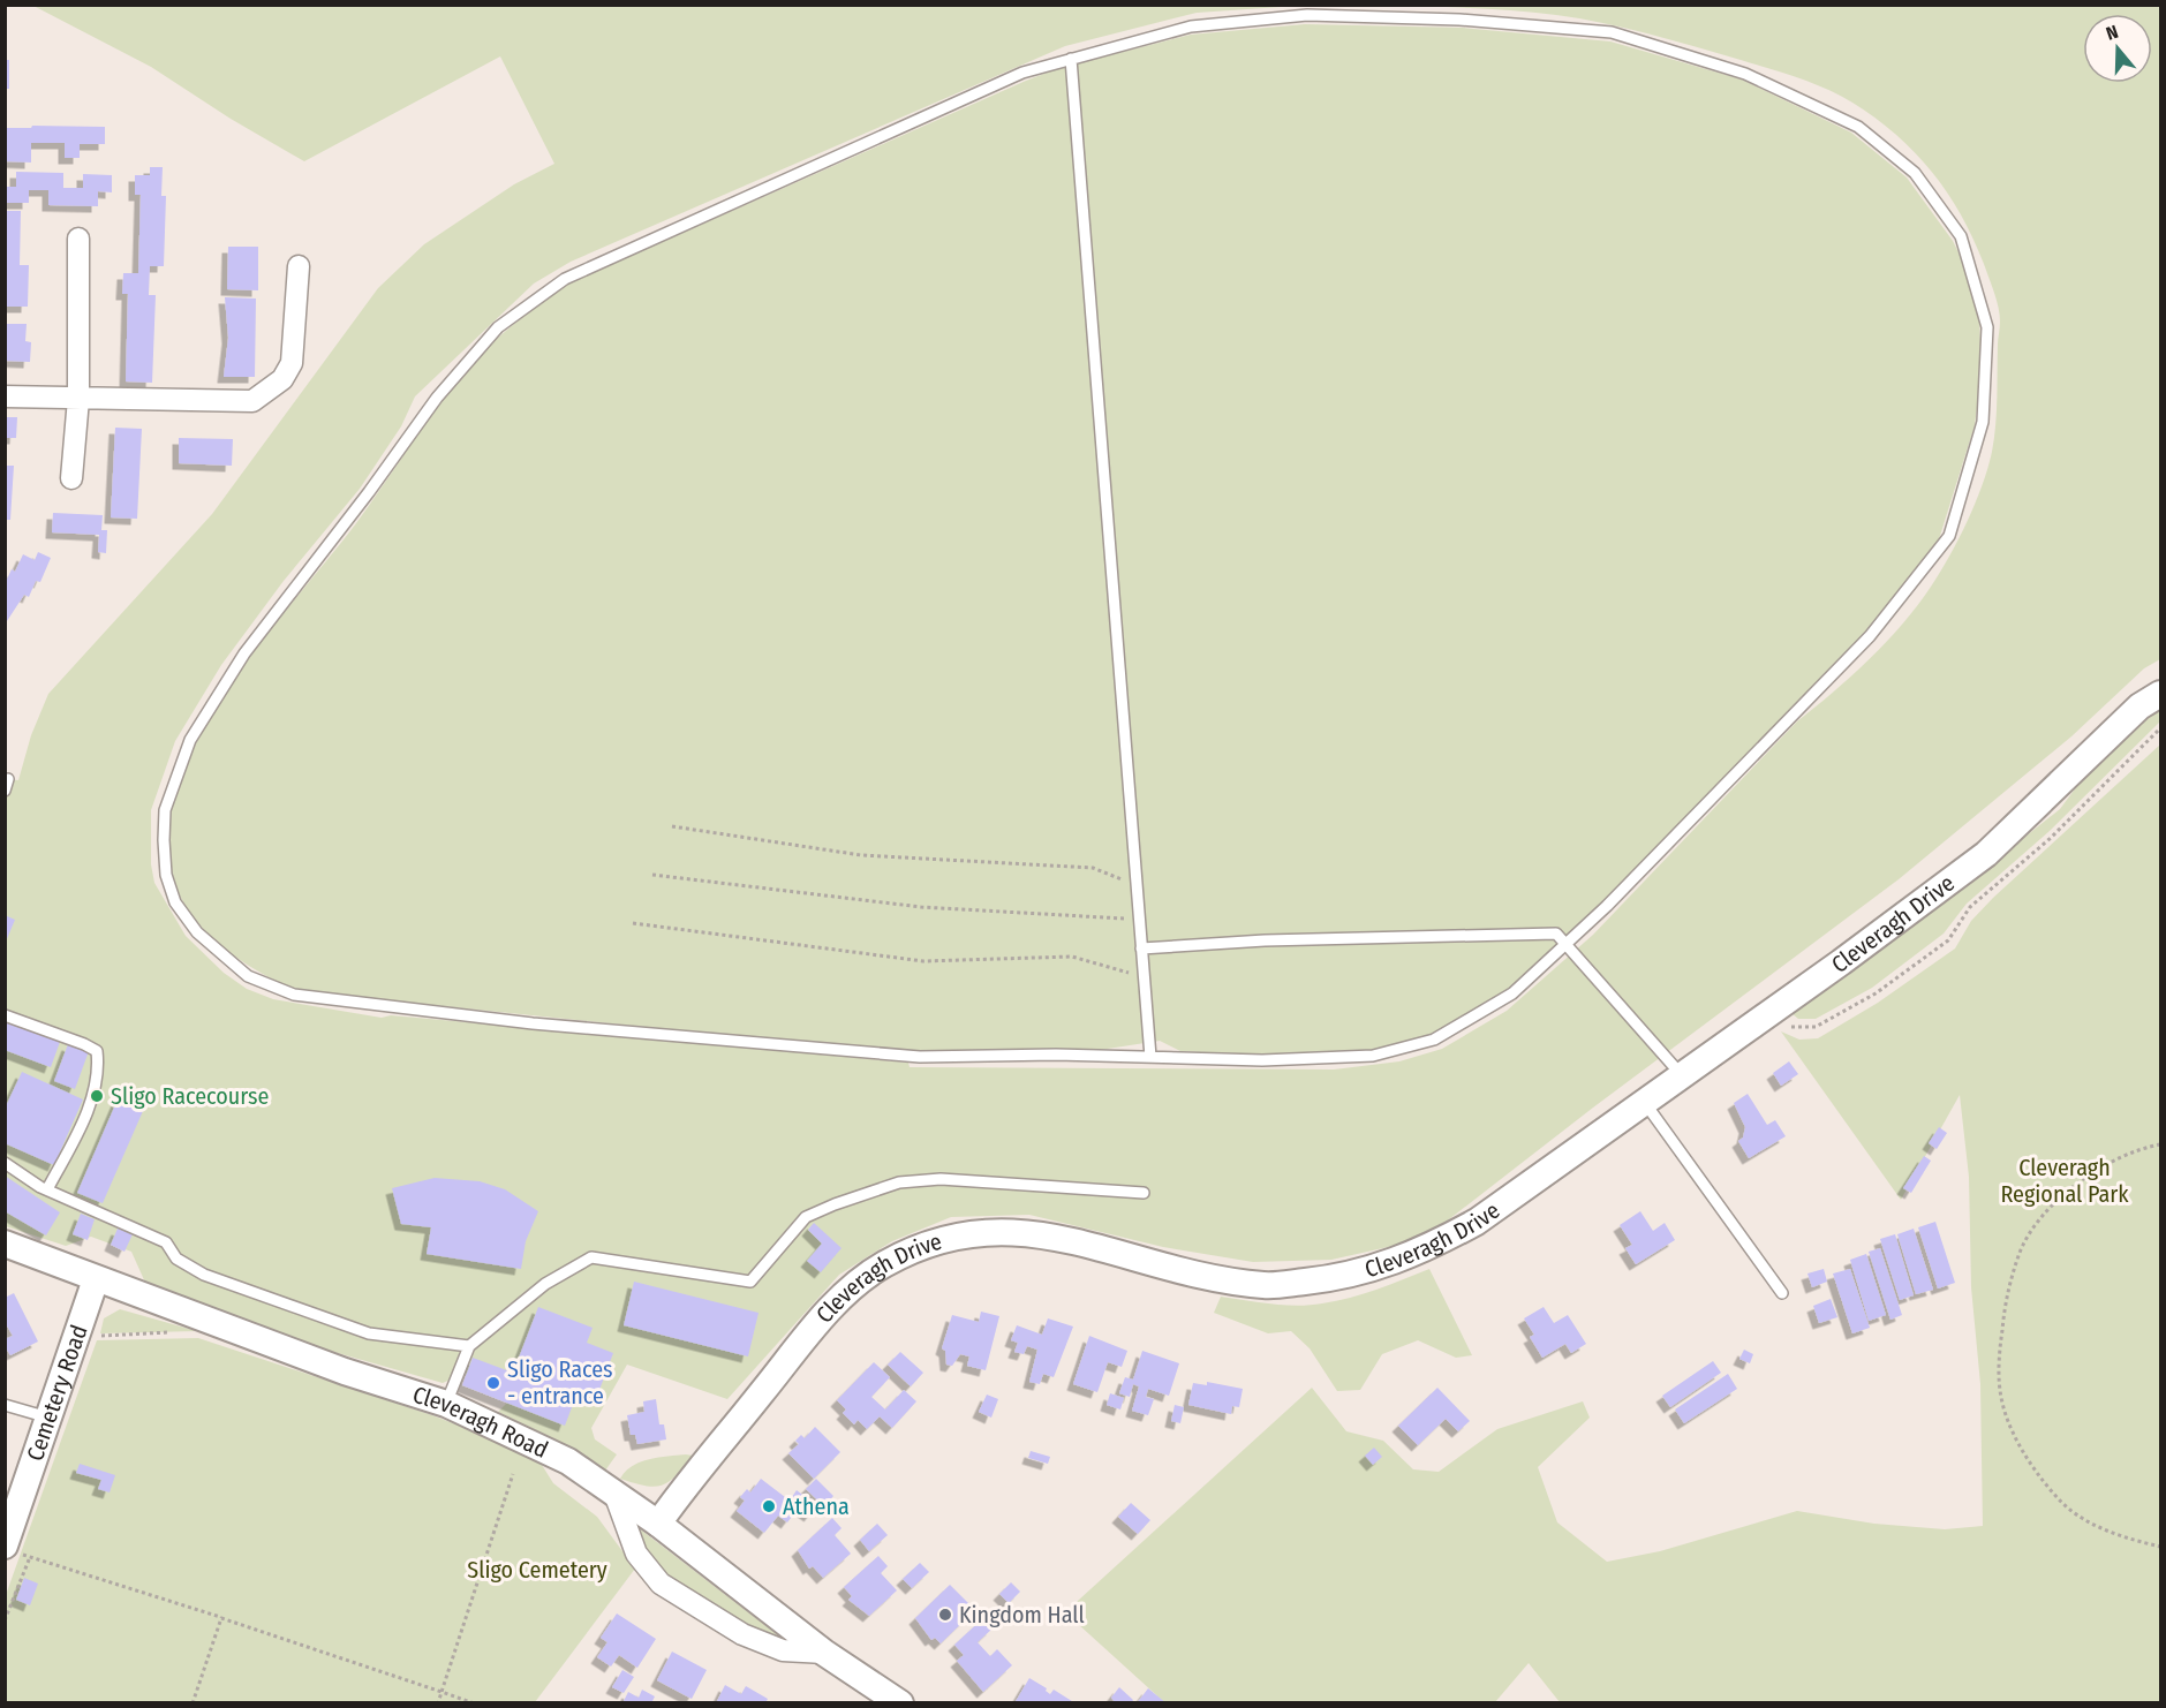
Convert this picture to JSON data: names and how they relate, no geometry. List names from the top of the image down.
{
  "streets": {
    "street": ["Cleveragh Drive", "Cemetery Road", "Cleveragh Road"]
  },
  "crossings": [
    ["Cleveragh Drive", "Cleveragh Road"],
    ["Cemetery Road", "Cleveragh Road"]
  ],
  "parks": ["Cleveragh Regional Park", "Sligo Cemetery"],
  "places": [
    "Sligo Racecourse",
    "Sligo Races - entrance",
    "Athena",
    "Kingdom Hall"
  ],
  "north": "top"
}
